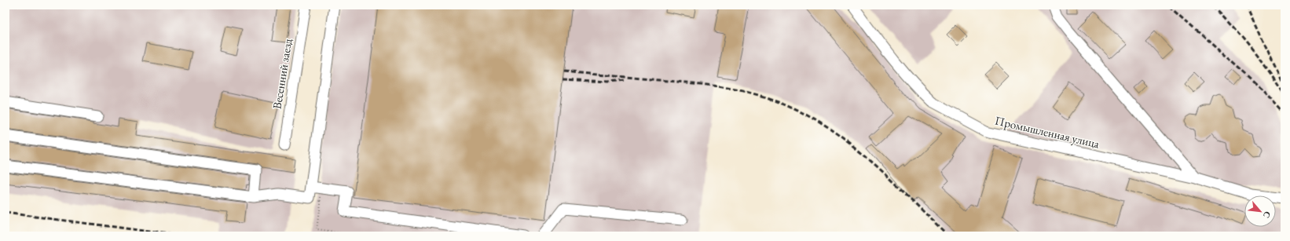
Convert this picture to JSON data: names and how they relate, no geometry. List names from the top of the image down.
{
  "streets": {
    "street": ["Весенний заезд", "Промышленная улица"]
  },
  "north": "bottom right"
}
